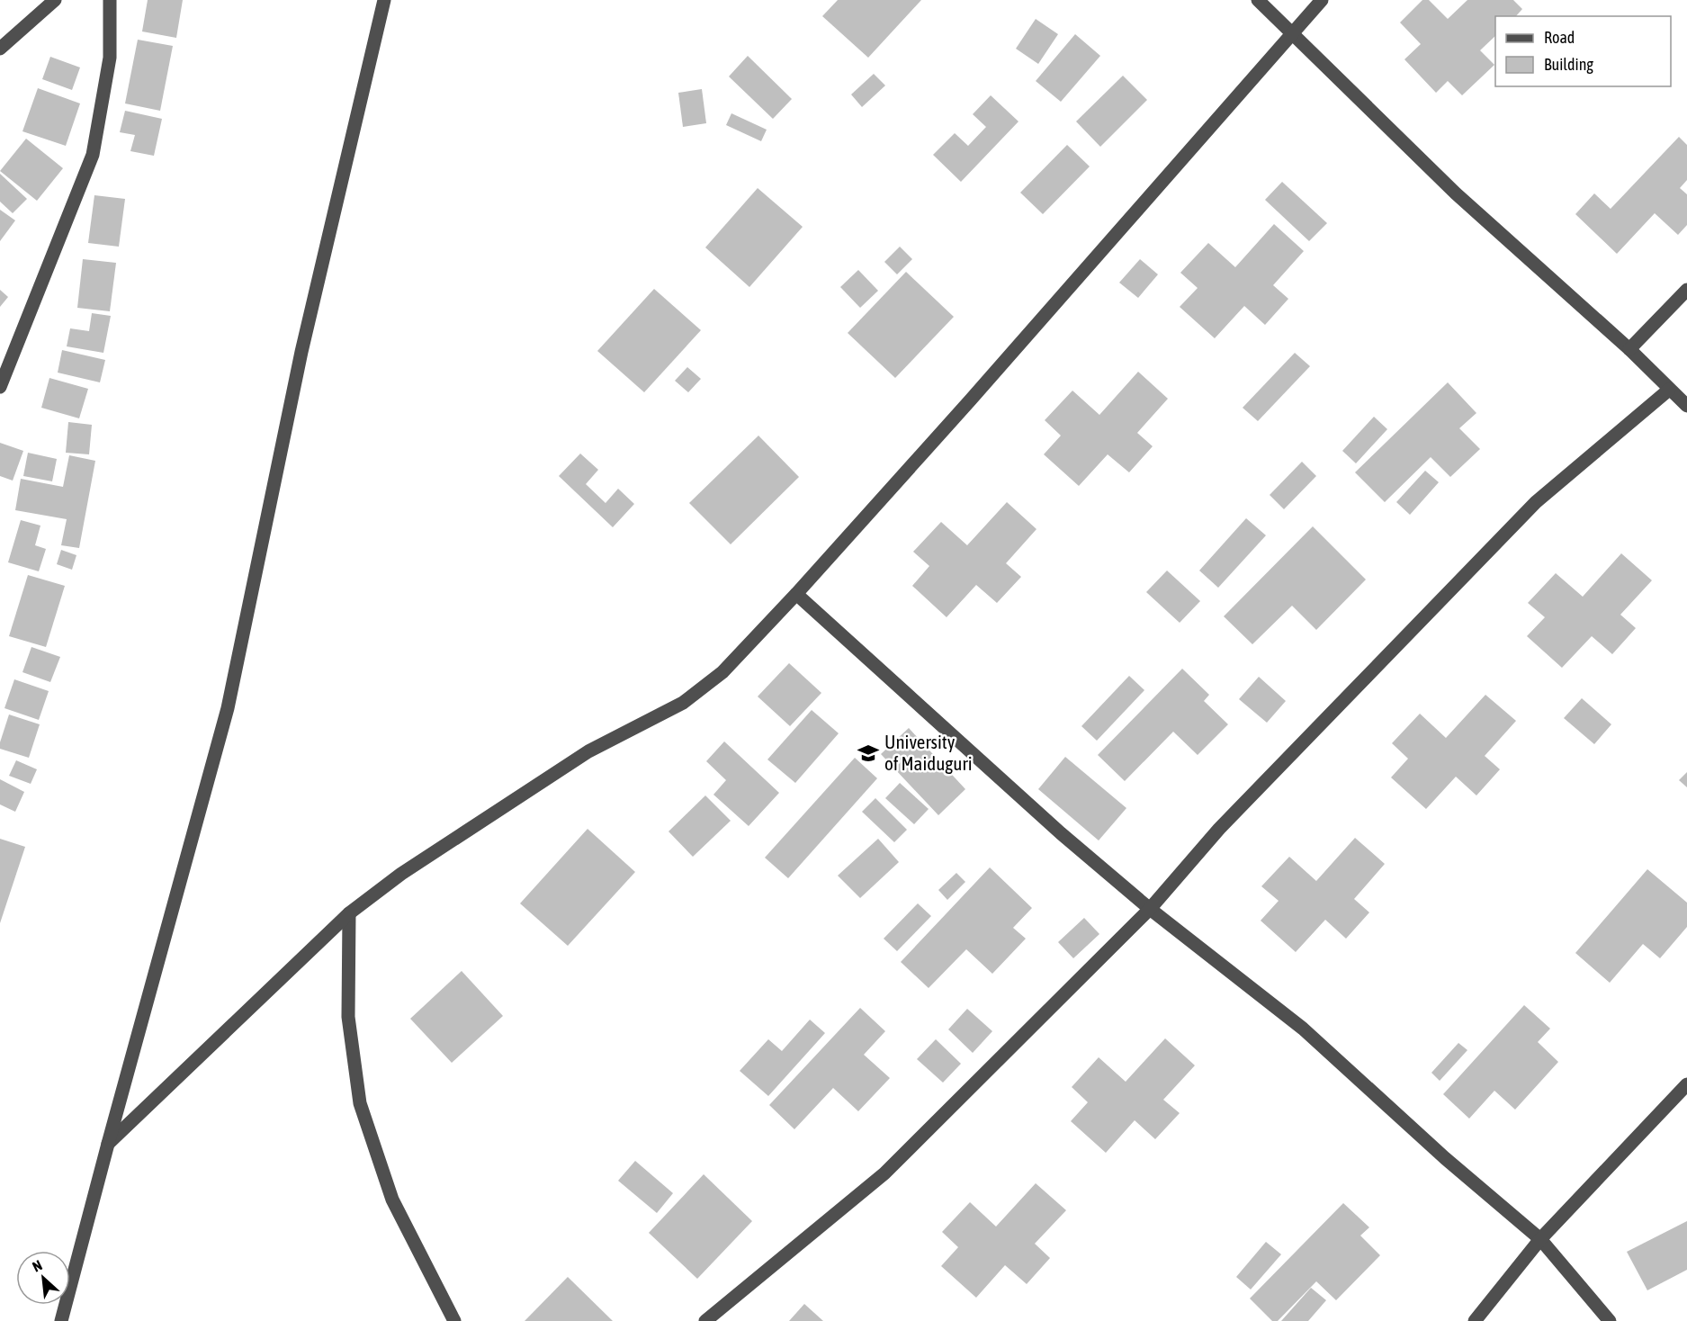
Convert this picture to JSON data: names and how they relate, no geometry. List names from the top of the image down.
{
  "places": {
    "school or university": ["University of Maiduguri"]
  },
  "legend": ["Road", "Building"],
  "north": "top left"
}
